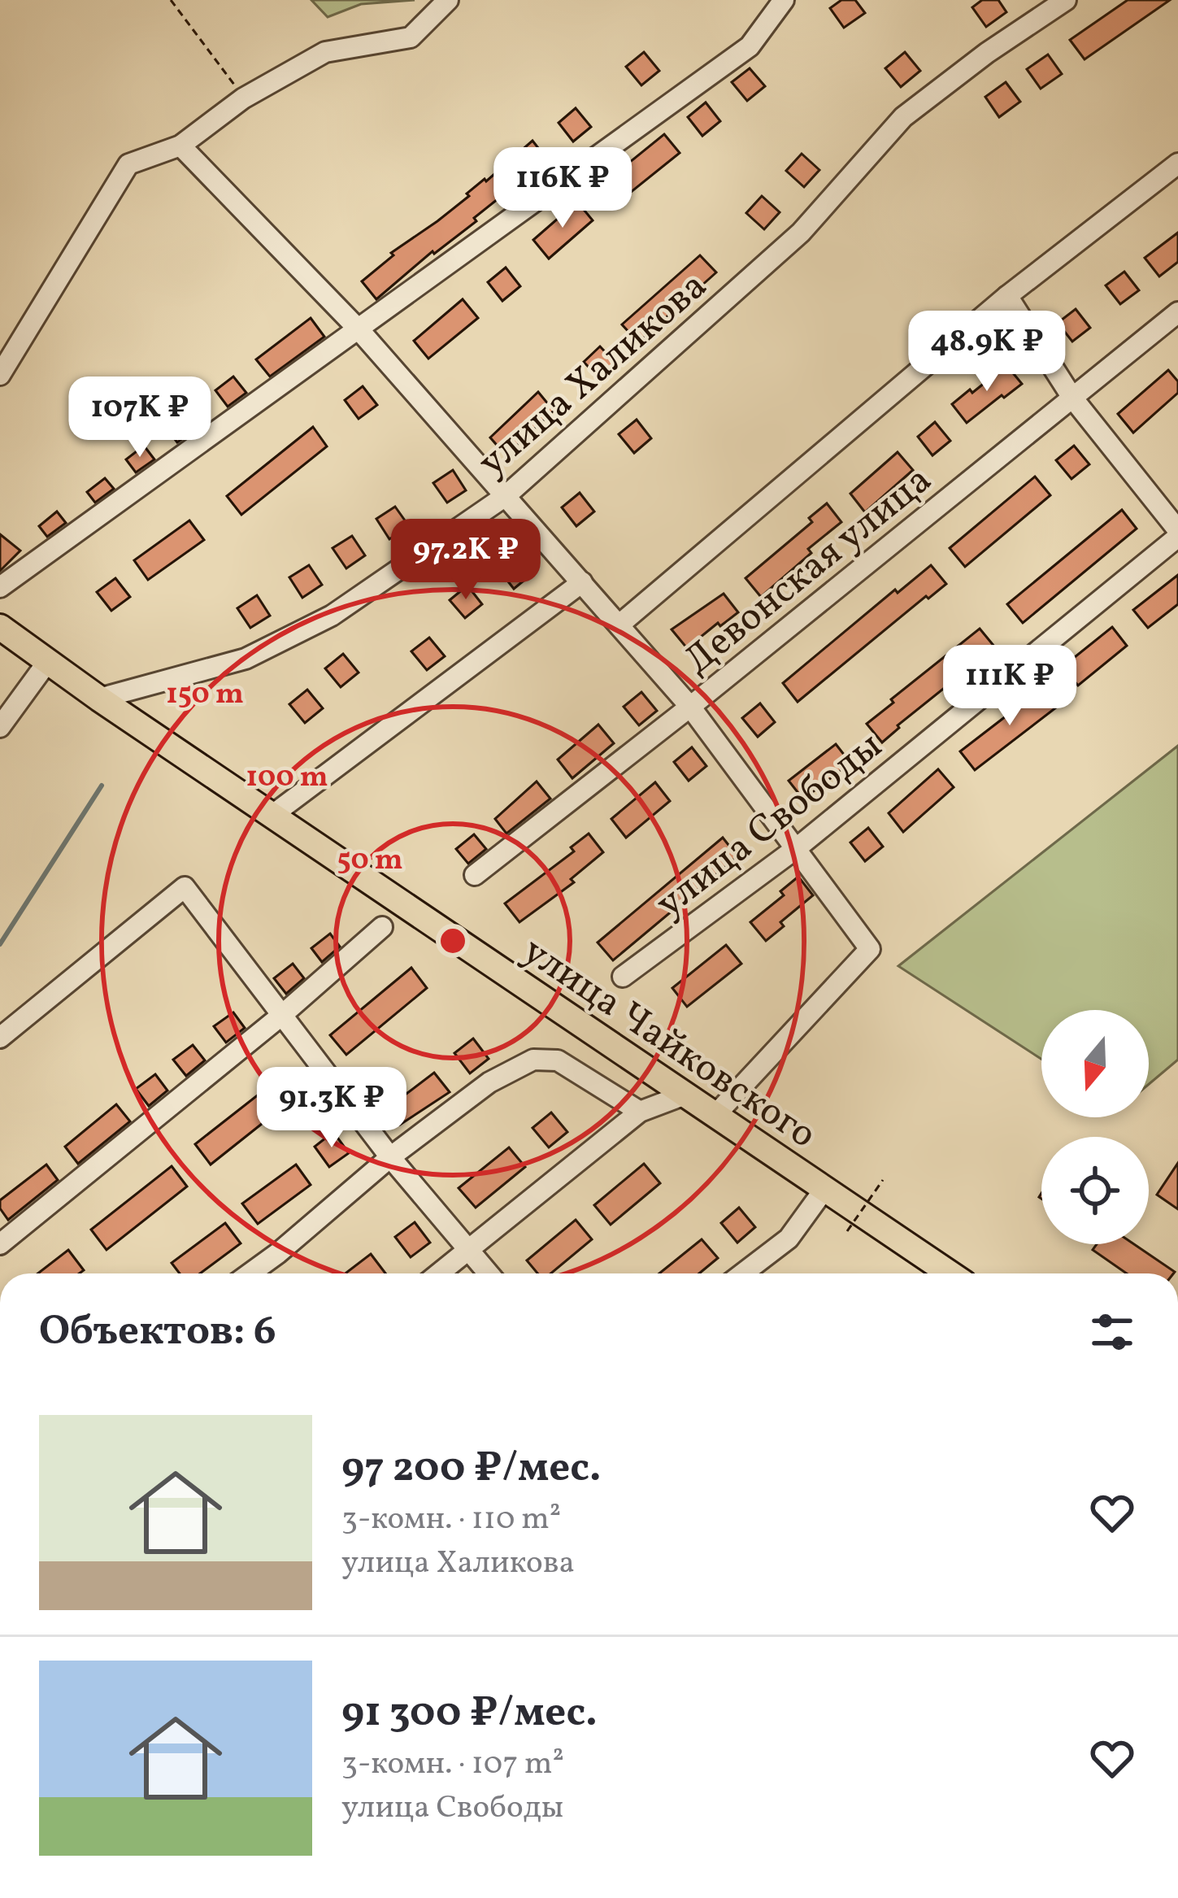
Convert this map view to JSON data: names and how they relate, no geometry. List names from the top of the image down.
{
  "streets": {
    "main road": ["улица Чайковского"],
    "street": ["улица Халикова", "Девонская улица", "улица Свободы"]
  },
  "crossings": [
    ["улица Халикова", "улица Чайковского"]
  ],
  "north": "bottom",
  "page": {
    "price": [
      "116K ₽",
      "48.9K ₽",
      "107K ₽",
      "97.2K ₽",
      "111K ₽",
      "91.3K ₽"
    ],
    "heading": "Объектов: 6",
    "list": [
      {
        "name": "97 200 ₽/мес.",
        "note": "3-комн. · 110 m² · улица Халикова"
      },
      {
        "name": "91 300 ₽/мес.",
        "note": "3-комн. · 107 m² · улица Свободы"
      }
    ]
  },
  "rings": ["150 m", "100 m", "50 m"]
}
